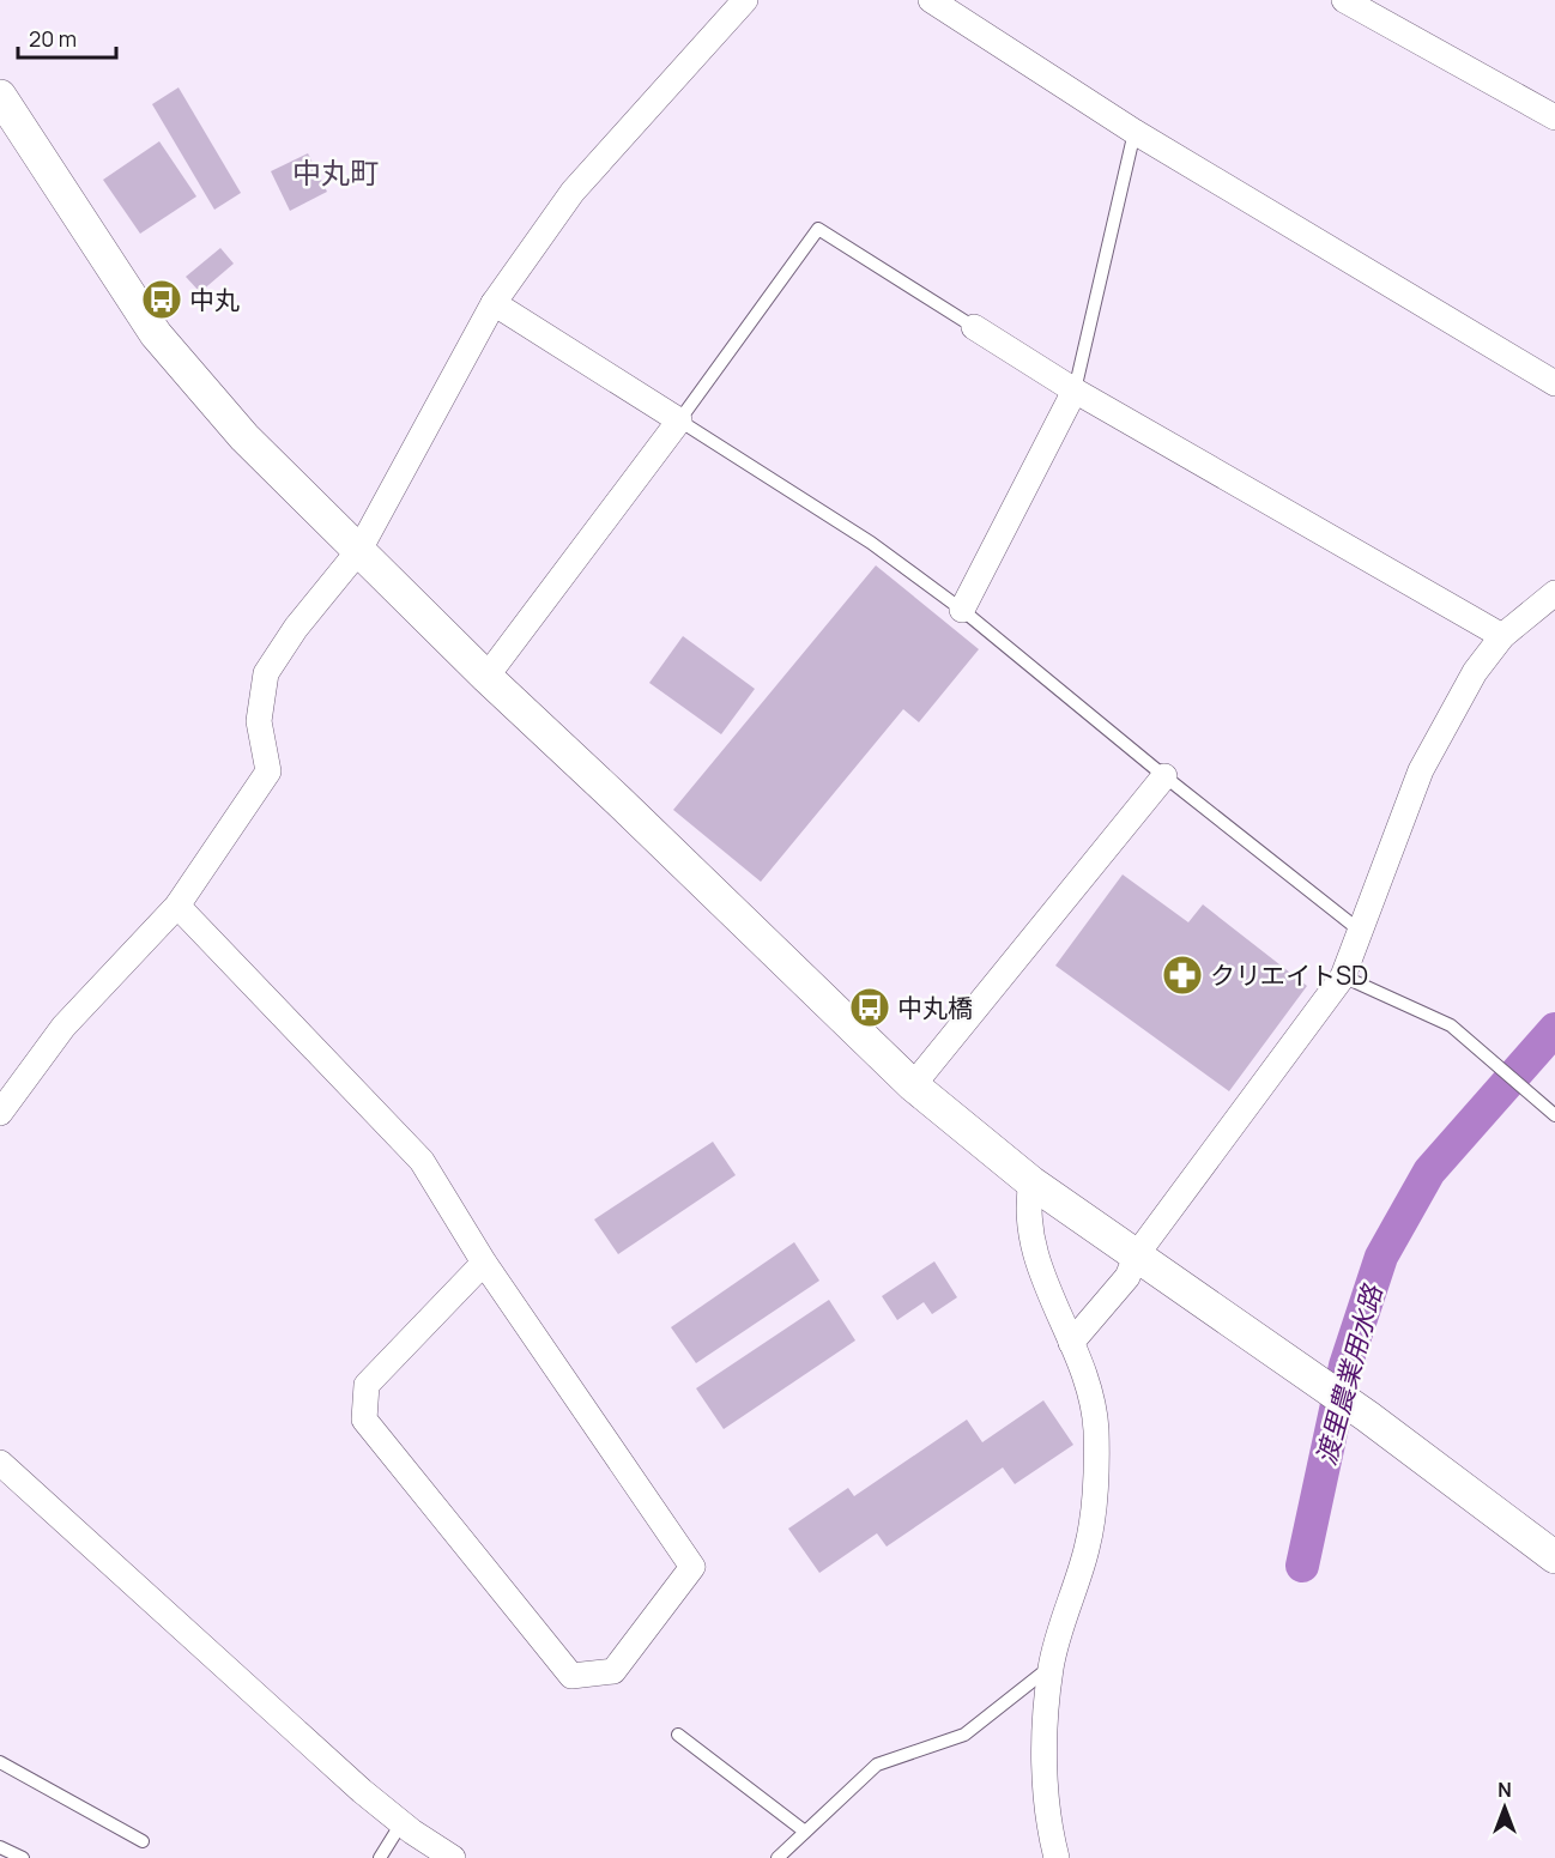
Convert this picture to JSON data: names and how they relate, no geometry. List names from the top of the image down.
{
  "districts": ["中丸町"],
  "water": ["渡里農業用水路"],
  "places": {
    "bus stop": ["中丸", "中丸橋"],
    "pharmacy": ["クリエイトSD"]
  },
  "scale_bar": "20 m",
  "north": "top"
}
